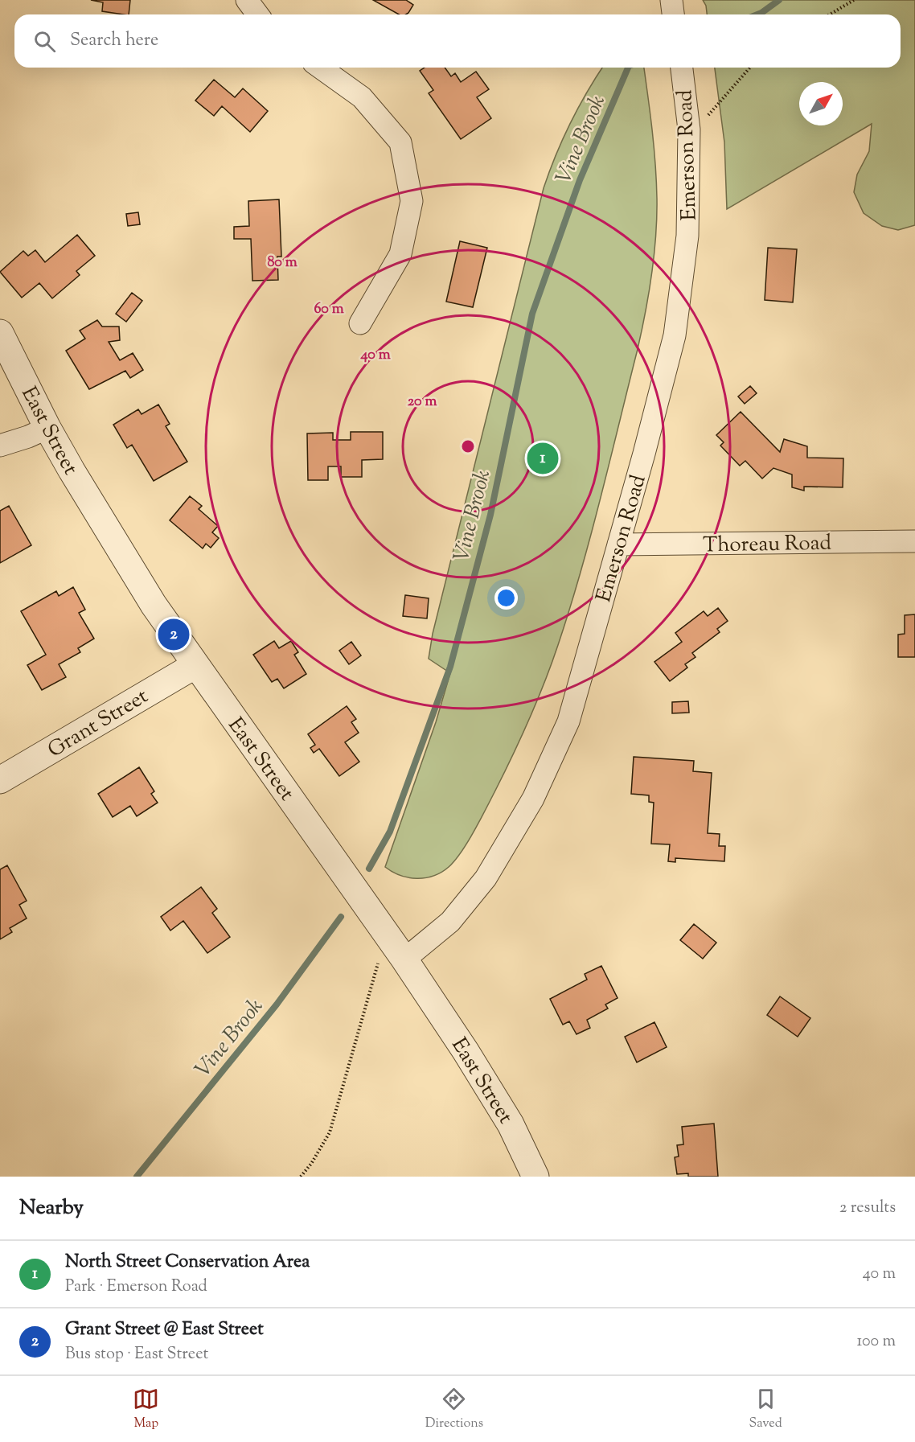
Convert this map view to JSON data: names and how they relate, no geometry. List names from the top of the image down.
{
  "streets": {
    "street": [
      "Emerson Road",
      "East Street",
      "Thoreau Road",
      "Grant Street"
    ]
  },
  "crossings": [
    ["Emerson Road", "East Street"],
    ["Emerson Road", "Thoreau Road"],
    ["East Street", "Grant Street"]
  ],
  "water": ["Vine Brook"],
  "north": "top right",
  "page": {
    "search": "Search here",
    "pins": ["1", "2"],
    "heading": ["Nearby", "2 results"],
    "list": [
      {
        "mark": "1",
        "name": "North Street Conservation Area",
        "note": "Park · Emerson Road",
        "value": "40 m"
      },
      {
        "mark": "2",
        "name": "Grant Street @ East Street",
        "note": "Bus stop · East Street",
        "value": "100 m"
      }
    ],
    "nav": ["Map", "Directions", "Saved"]
  },
  "rings": [
    "80 m",
    "60 m",
    "40 m",
    "20 m"
  ]
}
